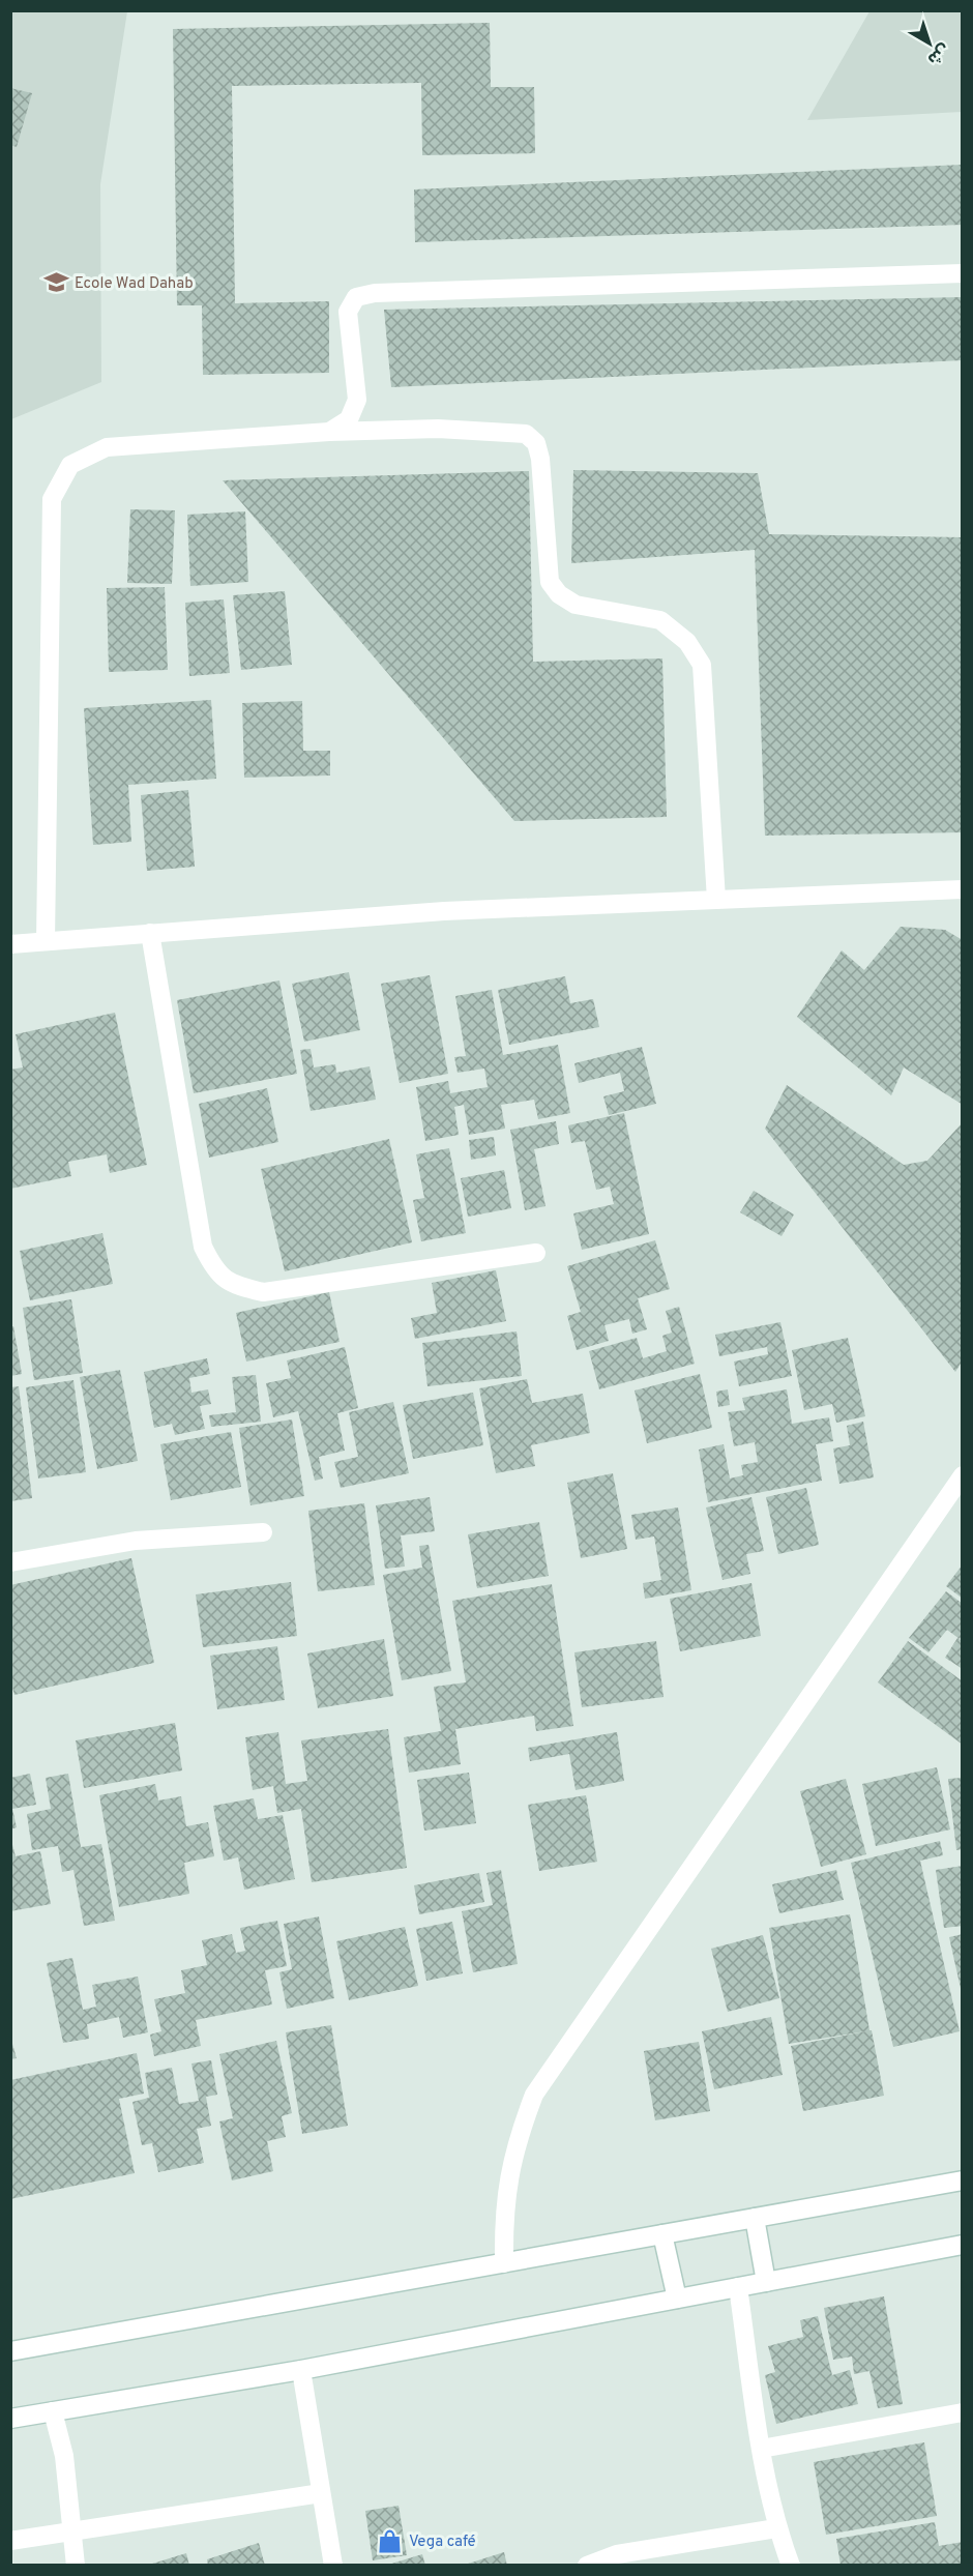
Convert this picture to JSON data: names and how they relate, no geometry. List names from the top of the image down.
{
  "places": {
    "school or university": ["Ecole Wad Dahab"],
    "shop": ["Vega café"]
  },
  "north": "bottom right"
}
